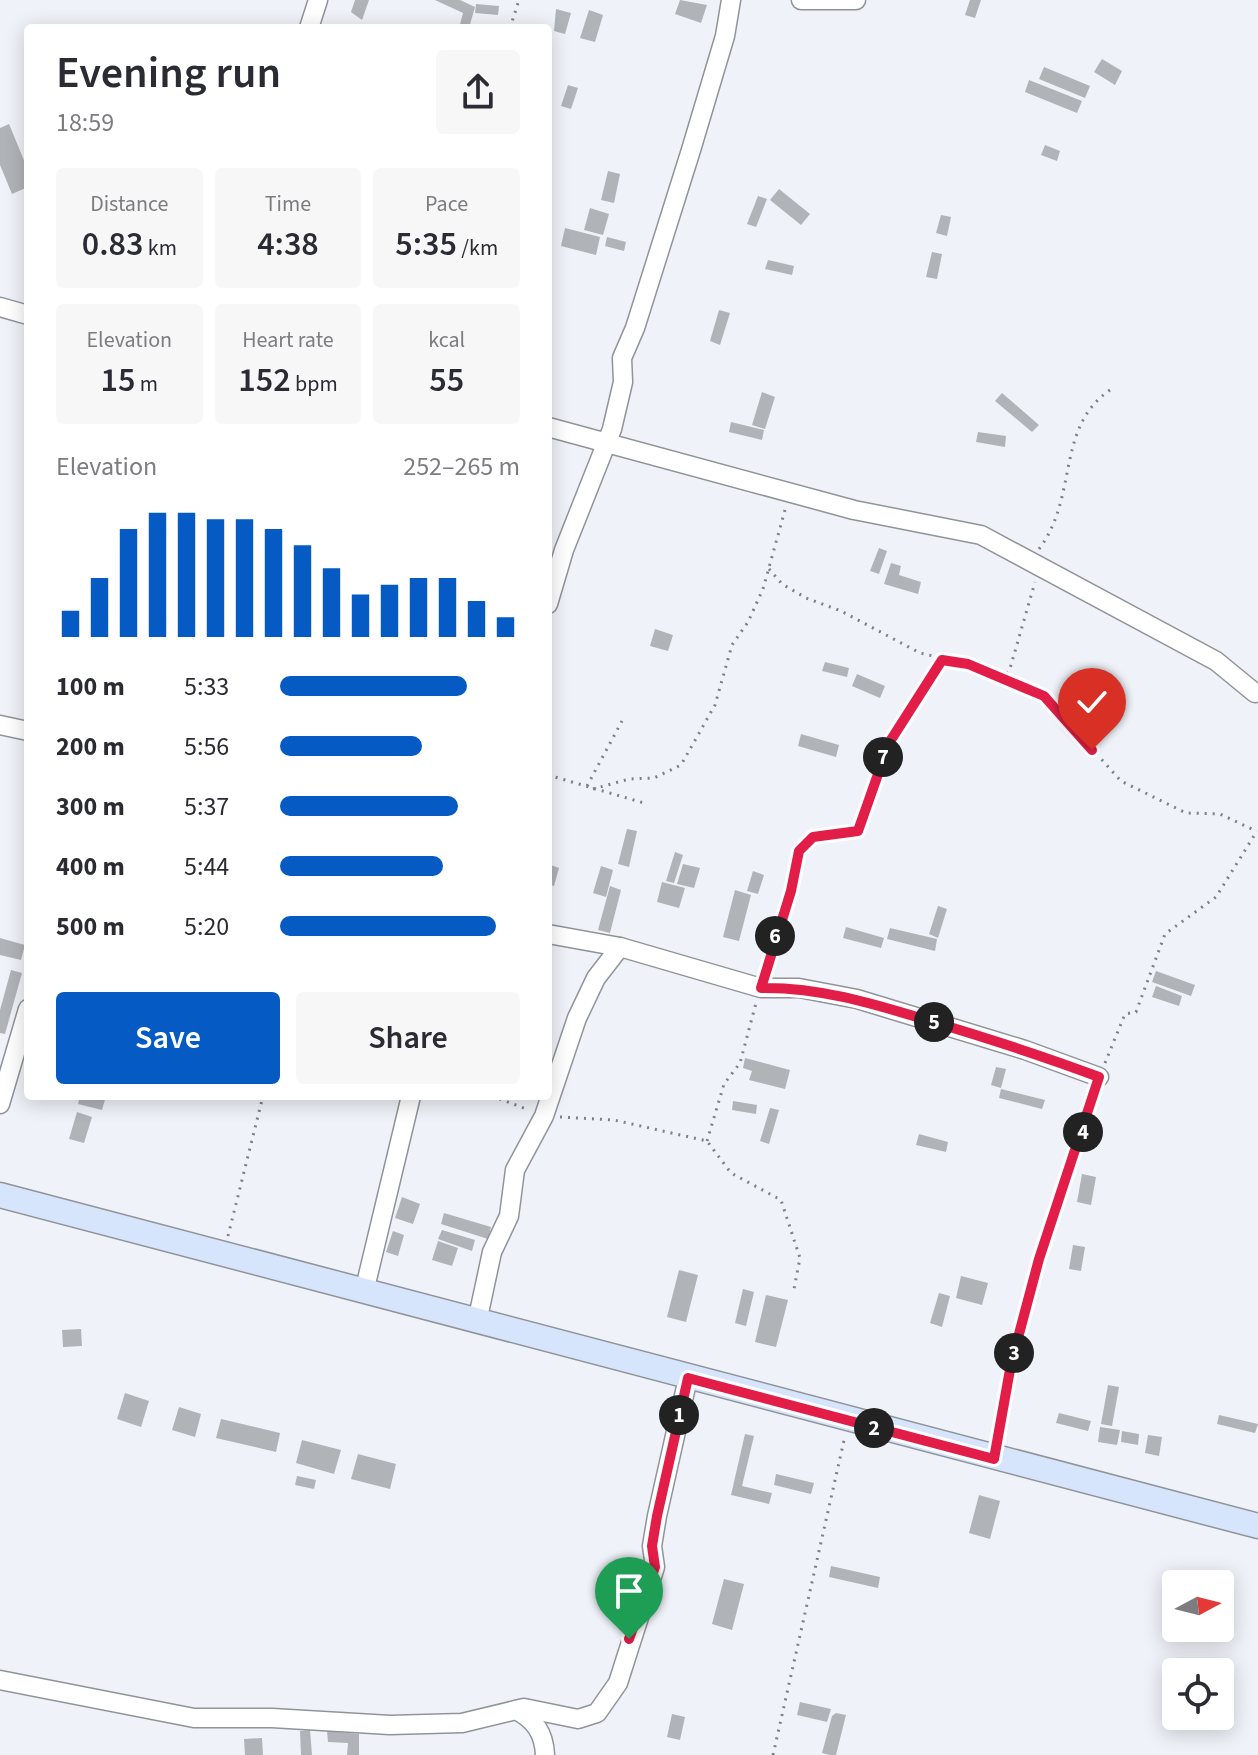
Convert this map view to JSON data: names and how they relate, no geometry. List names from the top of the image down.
{
  "north": "right",
  "page": {
    "heading": ["Evening run", "18:59"],
    "stats": [
      ["Distance", "0.83 km"],
      ["Time", "4:38"],
      ["Pace", "5:35 /km"],
      ["Elevation", "15 m"],
      ["Heart rate", "152 bpm"],
      ["kcal", "55"]
    ],
    "chart": ["Elevation", "252–265 m"],
    "list": [
      {
        "name": "100 m",
        "note": "5:33"
      },
      {
        "name": "200 m",
        "note": "5:56"
      },
      {
        "name": "300 m",
        "note": "5:37"
      },
      {
        "name": "400 m",
        "note": "5:44"
      },
      {
        "name": "500 m",
        "note": "5:20"
      }
    ],
    "pins": [
      "7",
      "6",
      "5",
      "4",
      "3",
      "1",
      "2"
    ],
    "buttons": ["Save", "Share"]
  }
}
